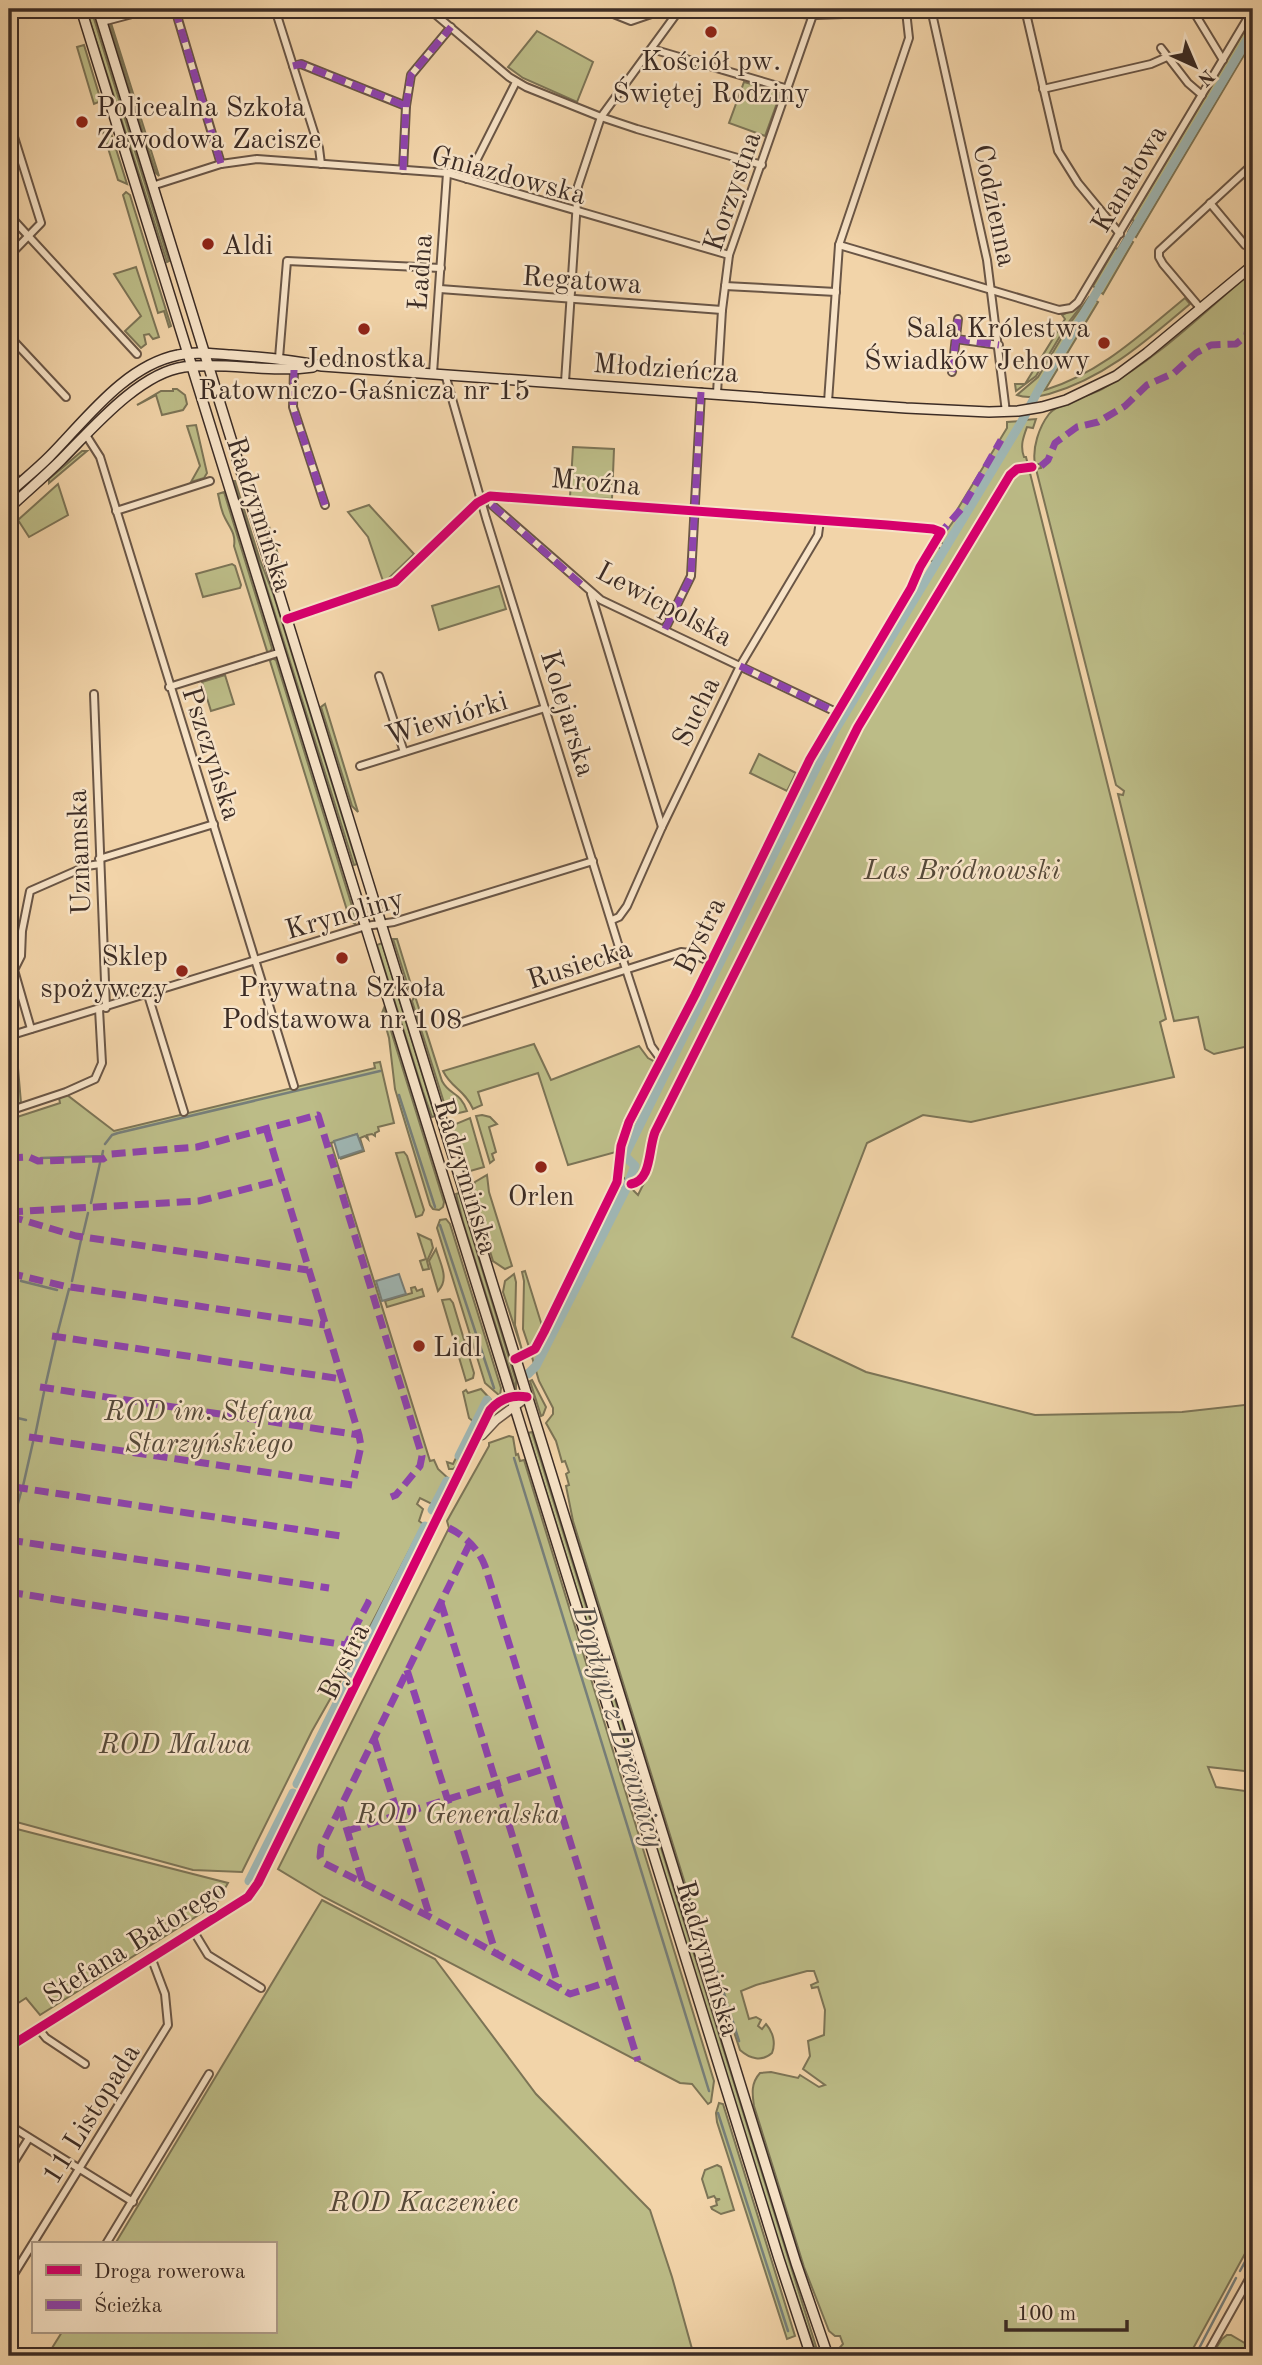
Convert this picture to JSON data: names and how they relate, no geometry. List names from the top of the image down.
{
  "streets": {
    "main road": ["Młodzieńcza", "Radzymińska"],
    "street": [
      "Gniazdowska",
      "Kanałowa",
      "Korzystna",
      "Codzienna",
      "Ładna",
      "Regatowa",
      "Mroźna",
      "Lewicpolska",
      "Sucha",
      "Kolejarska",
      "Wiewiórki",
      "Pszczyńska",
      "Uznamska",
      "Krynoliny",
      "Bystra",
      "Rusiecka",
      "Stefana Batorego",
      "11 Listopada"
    ]
  },
  "crossings": [
    ["Gniazdowska", "Korzystna"],
    ["Gniazdowska", "Ładna"],
    ["Gniazdowska", "Radzymińska"],
    ["Kanałowa", "Codzienna"],
    ["Korzystna", "Regatowa"],
    ["Korzystna", "Młodzieńcza"],
    ["Codzienna", "Młodzieńcza"],
    ["Ładna", "Regatowa"],
    ["Ładna", "Młodzieńcza"],
    ["Młodzieńcza", "Radzymińska"],
    ["Młodzieńcza", "Kolejarska"],
    ["Młodzieńcza", "Pszczyńska"],
    ["Mroźna", "Sucha"],
    ["Mroźna", "Kolejarska"],
    ["Mroźna", "Bystra"],
    ["Radzymińska", "Krynoliny"],
    ["Radzymińska", "Bystra"],
    ["Lewicpolska", "Sucha"],
    ["Lewicpolska", "Bystra"],
    ["Sucha", "Kolejarska"],
    ["Kolejarska", "Wiewiórki"],
    ["Kolejarska", "Krynoliny"],
    ["Kolejarska", "Bystra"],
    ["Kolejarska", "Rusiecka"],
    ["Pszczyńska", "Krynoliny"],
    ["Uznamska", "Krynoliny"],
    ["Bystra", "Rusiecka"],
    ["Bystra", "Stefana Batorego"],
    ["Stefana Batorego", "11 Listopada"]
  ],
  "water": ["Dopływ z Drewnicy"],
  "parks": [
    "Las Bródnowski",
    "ROD im. Stefana Starzyńskiego",
    "ROD Malwa",
    "ROD Generalska",
    "ROD Kaczeniec"
  ],
  "places": [
    "Kościół pw. Świętej Rodziny",
    "Policealna Szkoła Zawodowa Zacisze",
    "Aldi",
    "Jednostka Ratowniczo-Gaśnicza nr 15",
    "Sala Królestwa Świadków Jehowy",
    "Prywatna Szkoła Podstawowa nr 108",
    "Sklep spożywczy",
    "Orlen",
    "Lidl"
  ],
  "legend": ["Droga rowerowa", "Ścieżka"],
  "scale_bar": "100 m",
  "north": "bottom right"
}
